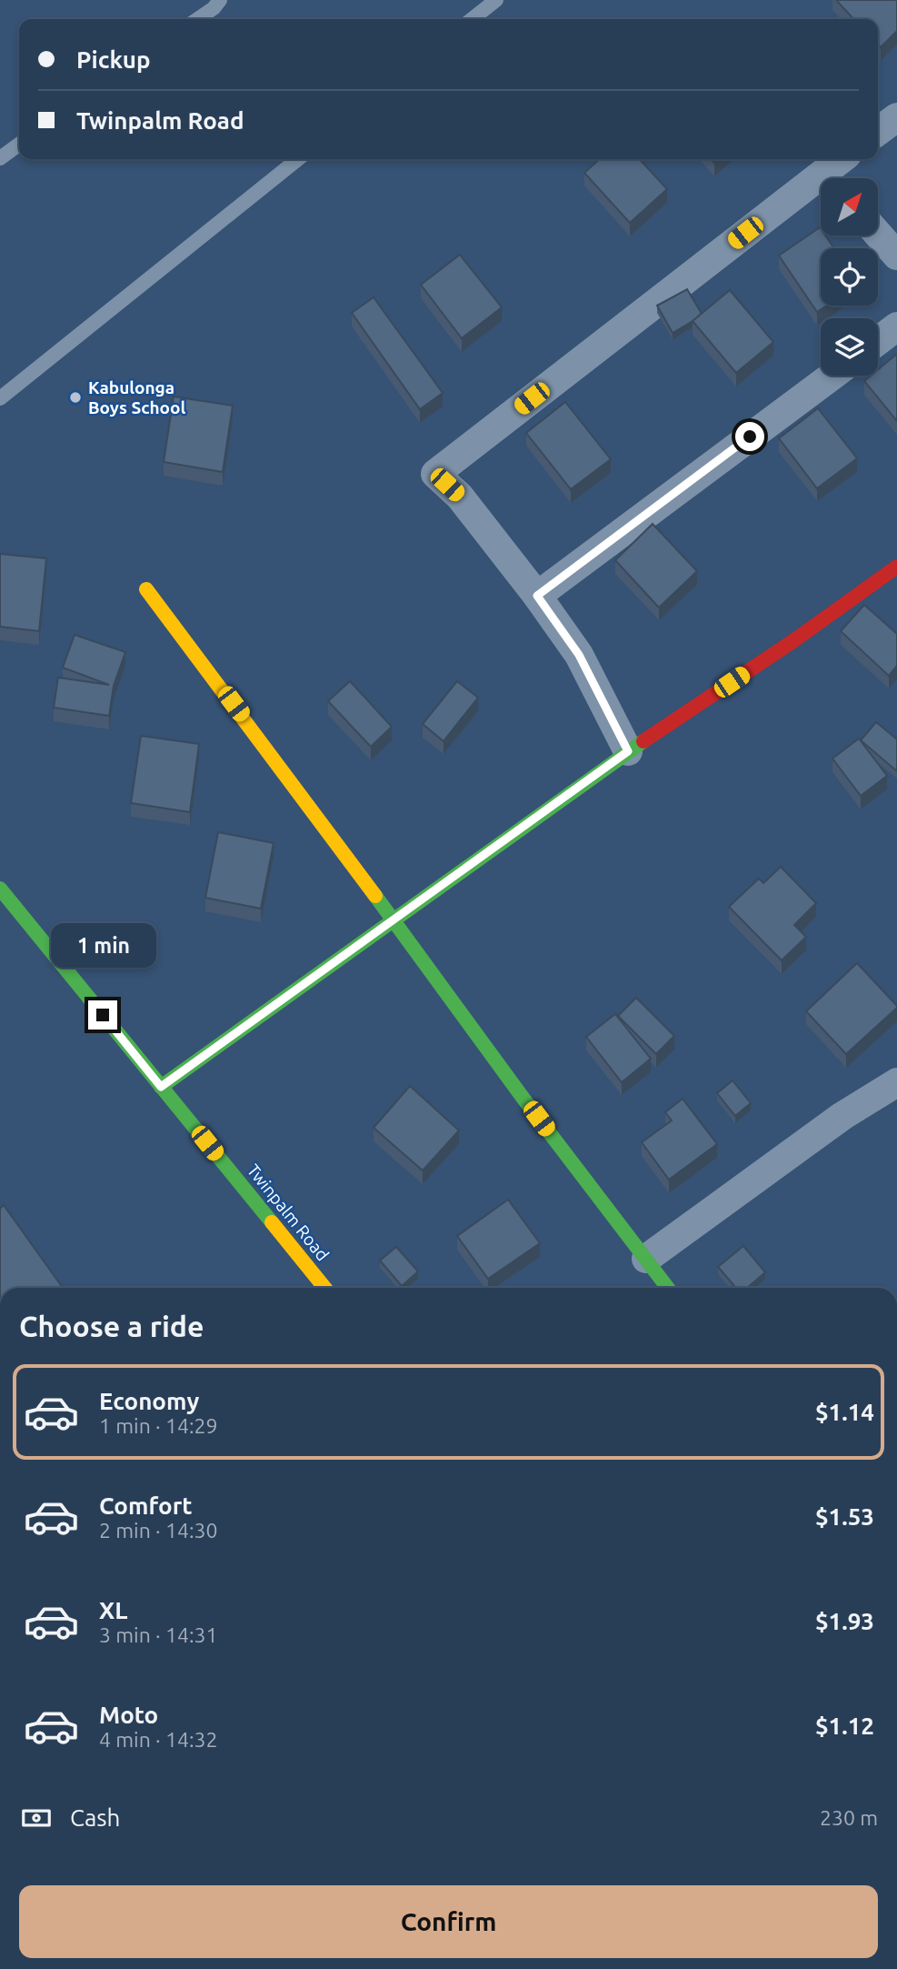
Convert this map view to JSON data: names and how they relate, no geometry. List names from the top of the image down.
{
  "streets": {
    "street": ["Twinpalm Road"]
  },
  "places": ["Kabulonga Boys School"],
  "north": "top right",
  "page": {
    "banner": ["Pickup", "Twinpalm Road"],
    "bubble": "1 min",
    "heading": "Choose a ride",
    "list": [
      {
        "name": "Economy",
        "note": "1 min · 14:29",
        "value": "$1.14"
      },
      {
        "name": "Comfort",
        "note": "2 min · 14:30",
        "value": "$1.53"
      },
      {
        "name": "XL",
        "note": "3 min · 14:31",
        "value": "$1.93"
      },
      {
        "name": "Moto",
        "note": "4 min · 14:32",
        "value": "$1.12"
      }
    ],
    "pay": ["Cash", "230 m"],
    "buttons": "Confirm"
  }
}
